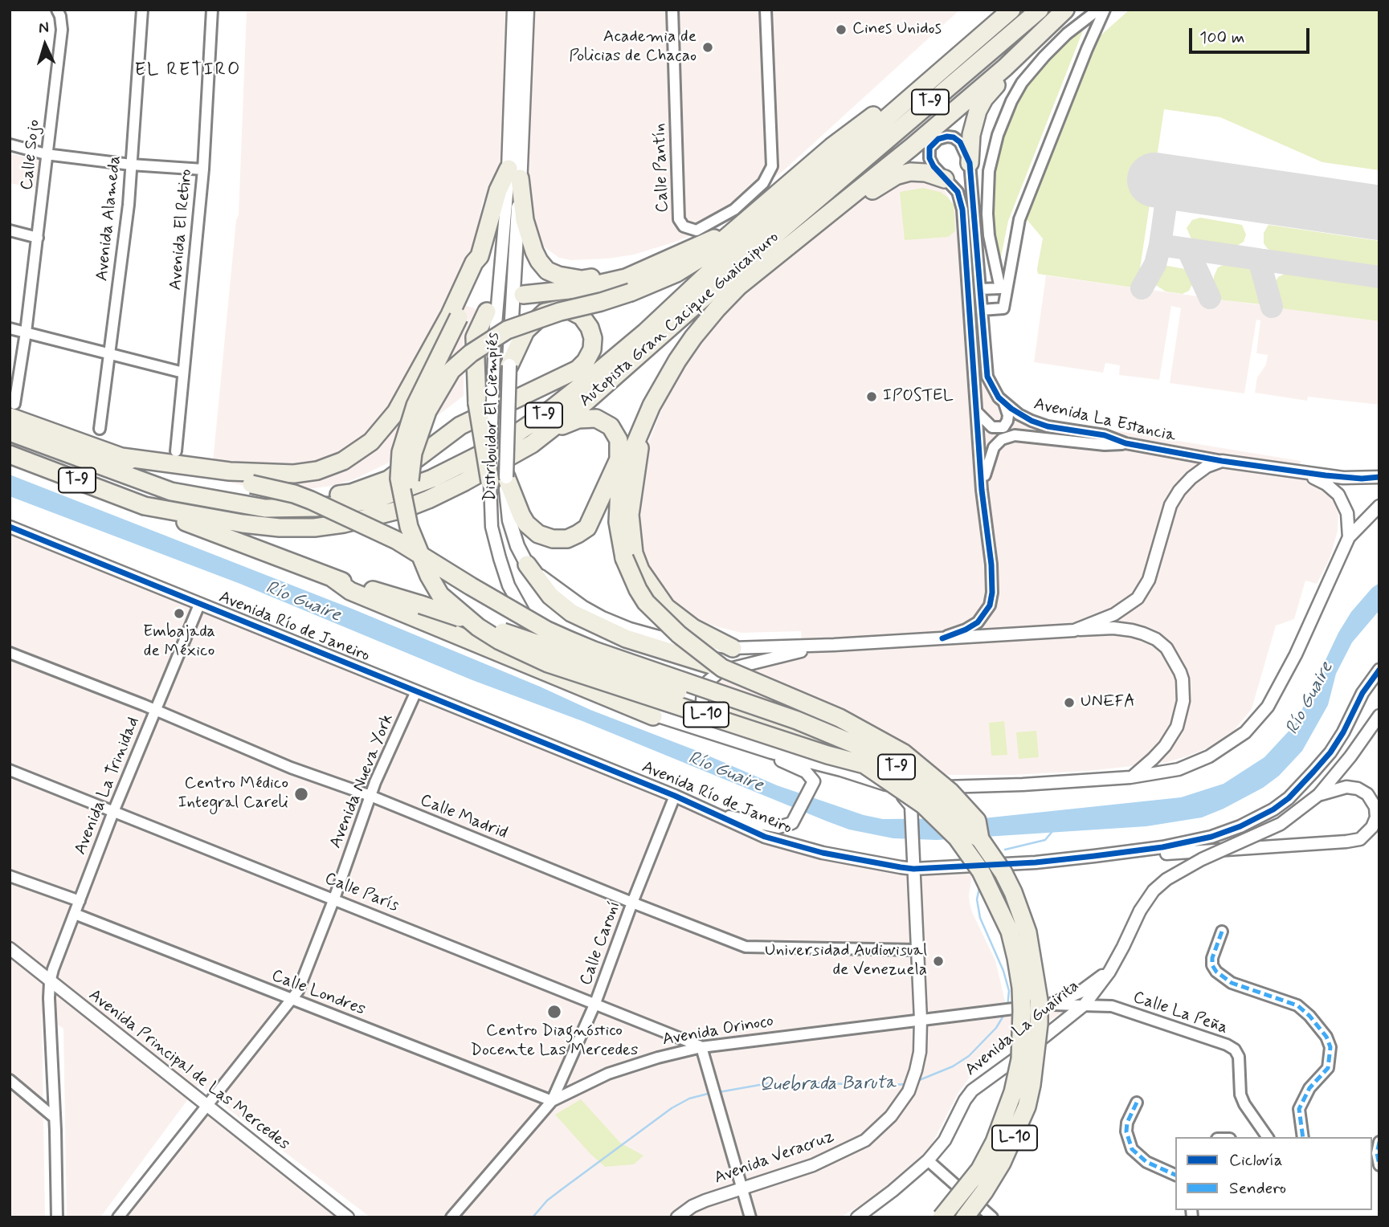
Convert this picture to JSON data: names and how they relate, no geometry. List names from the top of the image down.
{
  "streets": {
    "highway": ["T-9", "Autopista Gran Cacique Guaicaipuro", "L-10"],
    "main road": ["Distribuidor El Ciempiés"],
    "street": [
      "Calle Sojo",
      "Calle Pantín",
      "Avenida Alameda",
      "Avenida El Retiro",
      "Avenida La Estancia",
      "Avenida Río de Janeiro",
      "Avenida Nueva York",
      "Avenida La Trinidad",
      "Calle Madrid",
      "Calle París",
      "Calle Caroní",
      "Calle Londres",
      "Calle La Peña",
      "Avenida La Guairita",
      "Avenida Orinoco",
      "Avenida Principal de Las Mercedes",
      "Avenida Veracruz"
    ]
  },
  "crossings": [
    ["T-9", "L-10"],
    ["Avenida Río de Janeiro", "Avenida Nueva York"],
    ["Avenida Río de Janeiro", "Avenida La Trinidad"],
    ["Avenida Río de Janeiro", "Calle Caroní"],
    ["Avenida Río de Janeiro", "Avenida Veracruz"],
    ["Avenida Nueva York", "Calle Madrid"],
    ["Avenida Nueva York", "Calle París"],
    ["Avenida Nueva York", "Calle Londres"],
    ["Avenida Nueva York", "Avenida Principal de Las Mercedes"],
    ["Avenida La Trinidad", "Calle Madrid"],
    ["Avenida La Trinidad", "Calle París"],
    ["Avenida La Trinidad", "Calle Londres"],
    ["Avenida La Trinidad", "Avenida Principal de Las Mercedes"],
    ["Calle Madrid", "Calle Caroní"],
    ["Calle Madrid", "Avenida Veracruz"],
    ["Calle París", "Calle Caroní"],
    ["Calle París", "Avenida Orinoco"],
    ["Calle Caroní", "Calle Londres"],
    ["Calle Caroní", "Avenida Orinoco"],
    ["Calle Londres", "Avenida Orinoco"],
    ["Calle La Peña", "Avenida La Guairita"],
    ["Calle La Peña", "Avenida Orinoco"],
    ["Avenida Orinoco", "Avenida Veracruz"]
  ],
  "districts": ["EL RETIRO"],
  "water": ["Río Guaire", "Quebrada Baruta"],
  "places": [
    "Cines Unidos",
    "Academia de Policias de Chacao",
    "IPOSTEL",
    "Embajada de México",
    "UNEFA",
    "Centro Médico Integral Careli",
    "Universidad Audiovisual de Venezuela",
    "Centro Diagnóstico Docente Las Mercedes"
  ],
  "legend": ["Ciclovía", "Sendero"],
  "scale_bar": "100 m",
  "north": "top"
}
